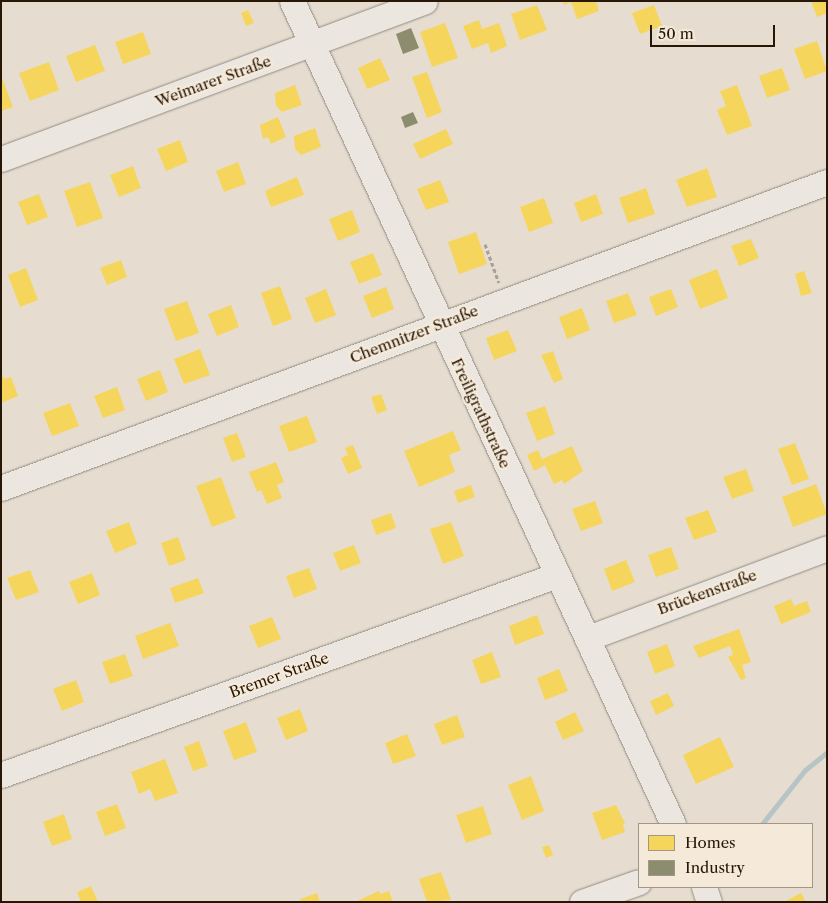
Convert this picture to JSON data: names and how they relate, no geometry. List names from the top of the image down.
{
  "streets": {
    "street": [
      "Weimarer Straße",
      "Chemnitzer Straße",
      "Freiligrathstraße",
      "Brückenstraße",
      "Bremer Straße"
    ]
  },
  "crossings": [
    ["Weimarer Straße", "Freiligrathstraße"],
    ["Chemnitzer Straße", "Freiligrathstraße"],
    ["Freiligrathstraße", "Brückenstraße"],
    ["Freiligrathstraße", "Bremer Straße"]
  ],
  "legend": ["Homes", "Industry"],
  "scale_bar": "50 m"
}
